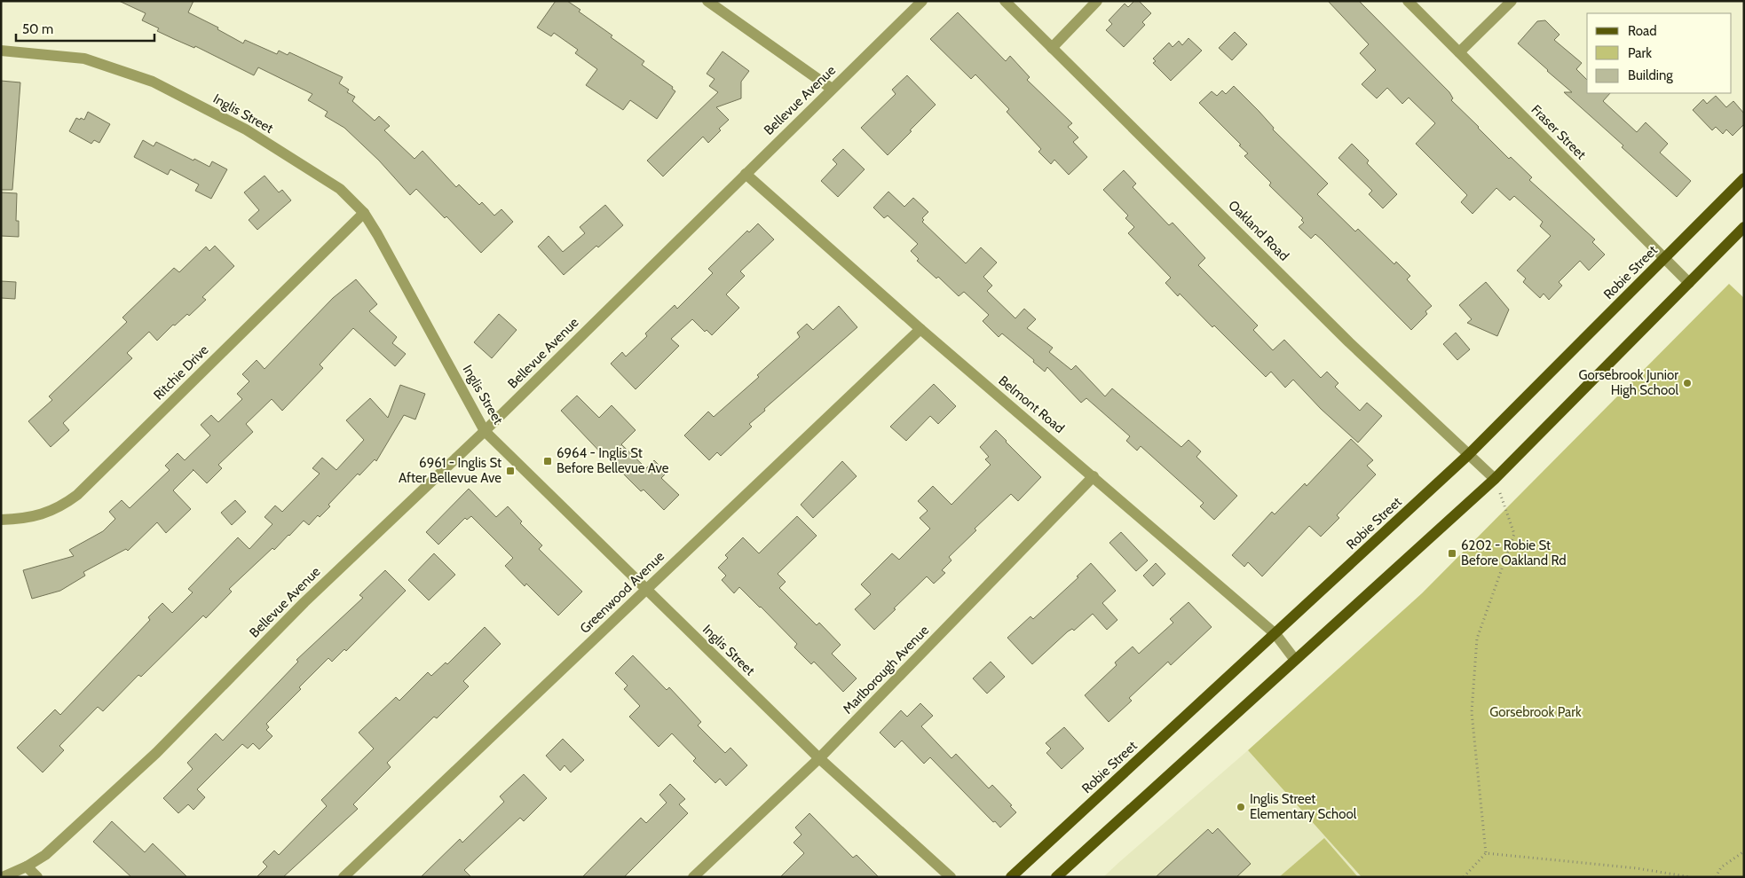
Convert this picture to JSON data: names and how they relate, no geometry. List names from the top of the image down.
{
  "streets": {
    "main road": ["Robie Street"],
    "street": [
      "Bellevue Avenue",
      "Inglis Street",
      "Fraser Street",
      "Oakland Road",
      "Ritchie Drive",
      "Belmont Road",
      "Greenwood Avenue",
      "Marlborough Avenue"
    ]
  },
  "crossings": [
    ["Bellevue Avenue", "Inglis Street"],
    ["Bellevue Avenue", "Belmont Road"],
    ["Inglis Street", "Ritchie Drive"],
    ["Inglis Street", "Greenwood Avenue"],
    ["Inglis Street", "Marlborough Avenue"],
    ["Fraser Street", "Robie Street"],
    ["Oakland Road", "Robie Street"],
    ["Robie Street", "Belmont Road"],
    ["Belmont Road", "Greenwood Avenue"],
    ["Belmont Road", "Marlborough Avenue"]
  ],
  "parks": ["Gorsebrook Park"],
  "places": {
    "other": ["Gorsebrook Junior High School", "Inglis Street Elementary School"],
    "transit": ["6964 - Inglis St Before Bellevue Ave", "6961 - Inglis St After Bellevue Ave", "6202 - Robie St Before Oakland Rd"]
  },
  "legend": ["Road", "Park", "Building"],
  "scale_bar": "50 m"
}
